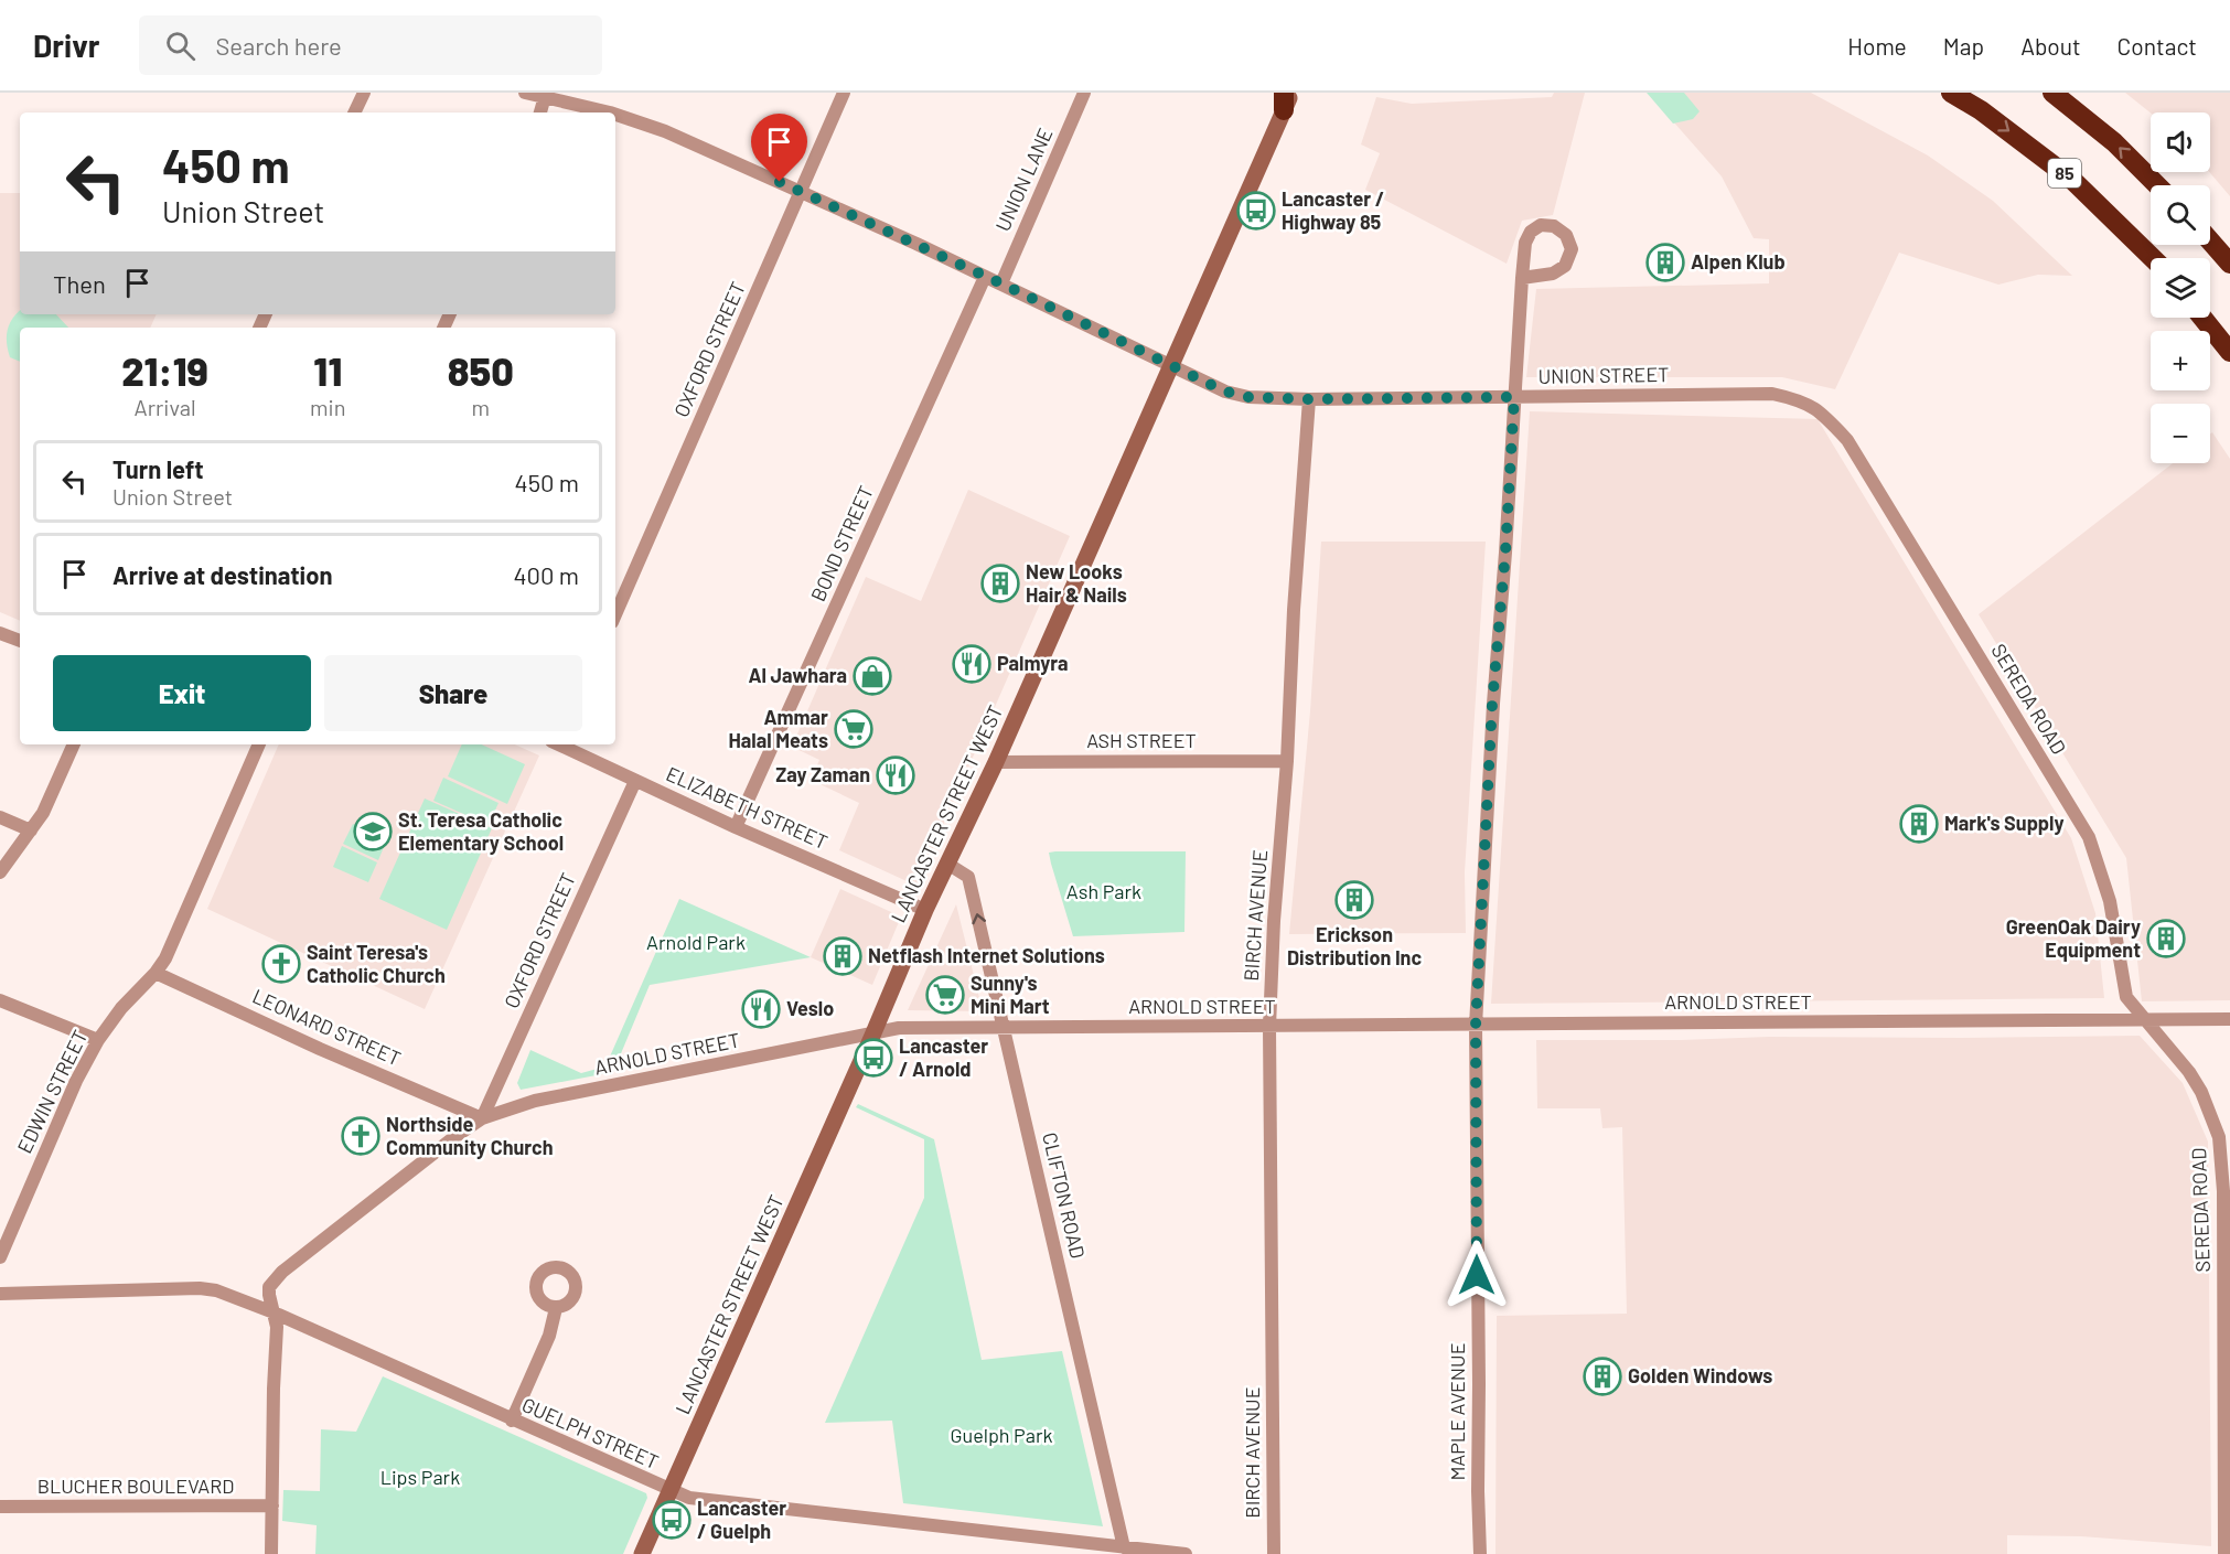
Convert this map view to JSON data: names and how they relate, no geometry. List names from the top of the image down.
{
  "streets": {
    "highway": ["85"],
    "main road": ["LANCASTER STREET WEST"],
    "street": [
      "UNION LANE",
      "OXFORD STREET",
      "UNION STREET",
      "BOND STREET",
      "SEREDA ROAD",
      "ASH STREET",
      "ELIZABETH STREET",
      "BIRCH AVENUE",
      "ARNOLD STREET",
      "LEONARD STREET",
      "EDWIN STREET",
      "CLIFTON ROAD",
      "MAPLE AVENUE",
      "GUELPH STREET",
      "BLUCHER BOULEVARD"
    ]
  },
  "crossings": [
    ["UNION LANE", "UNION STREET"],
    ["OXFORD STREET", "UNION STREET"],
    ["OXFORD STREET", "ELIZABETH STREET"],
    ["OXFORD STREET", "ARNOLD STREET"],
    ["OXFORD STREET", "LEONARD STREET"],
    ["UNION STREET", "BOND STREET"],
    ["UNION STREET", "SEREDA ROAD"],
    ["UNION STREET", "LANCASTER STREET WEST"],
    ["UNION STREET", "BIRCH AVENUE"],
    ["UNION STREET", "MAPLE AVENUE"],
    ["BOND STREET", "ELIZABETH STREET"],
    ["SEREDA ROAD", "ARNOLD STREET"],
    ["ASH STREET", "LANCASTER STREET WEST"],
    ["ASH STREET", "BIRCH AVENUE"],
    ["ELIZABETH STREET", "LANCASTER STREET WEST"],
    ["LANCASTER STREET WEST", "ARNOLD STREET"],
    ["LANCASTER STREET WEST", "CLIFTON ROAD"],
    ["LANCASTER STREET WEST", "GUELPH STREET"],
    ["BIRCH AVENUE", "ARNOLD STREET"],
    ["ARNOLD STREET", "LEONARD STREET"],
    ["ARNOLD STREET", "CLIFTON ROAD"],
    ["ARNOLD STREET", "MAPLE AVENUE"],
    ["ARNOLD STREET", "GUELPH STREET"],
    ["LEONARD STREET", "EDWIN STREET"],
    ["CLIFTON ROAD", "GUELPH STREET"]
  ],
  "parks": [
    "Ash Park",
    "Arnold Park",
    "Guelph Park",
    "Lips Park"
  ],
  "places": {
    "bus stop": ["Lancaster / Highway 85", "Lancaster / Arnold", "Lancaster / Guelph"],
    "building": [
      "Alpen Klub",
      "New Looks Hair & Nails",
      "Mark's Supply",
      "Erickson Distribution Inc",
      "GreenOak Dairy Equipment",
      "Netflash Internet Solutions",
      "Golden Windows"
    ],
    "restaurant": ["Palmyra", "Zay Zaman", "Veslo"],
    "shop": ["Al Jawhara"],
    "supermarket": ["Ammar Halal Meats", "Sunny's Mini Mart"],
    "school or university": ["St. Teresa Catholic Elementary School"],
    "church": ["Saint Teresa's Catholic Church", "Northside Community Church"]
  },
  "page": {
    "header": "Drivr",
    "search": "Search here",
    "nav": [
      "Home",
      "Map",
      "About",
      "Contact"
    ],
    "map_buttons": ["+", "−"],
    "turn": ["450 m", "Union Street"],
    "then": "Then",
    "eta": [
      "21:19",
      "Arrival",
      "11",
      "min",
      "850",
      "m"
    ],
    "list": [
      {
        "name": "Turn left",
        "note": "Union Street",
        "value": "450 m"
      },
      {
        "name": "Arrive at destination",
        "value": "400 m"
      }
    ],
    "buttons": ["Exit", "Share"]
  }
}
